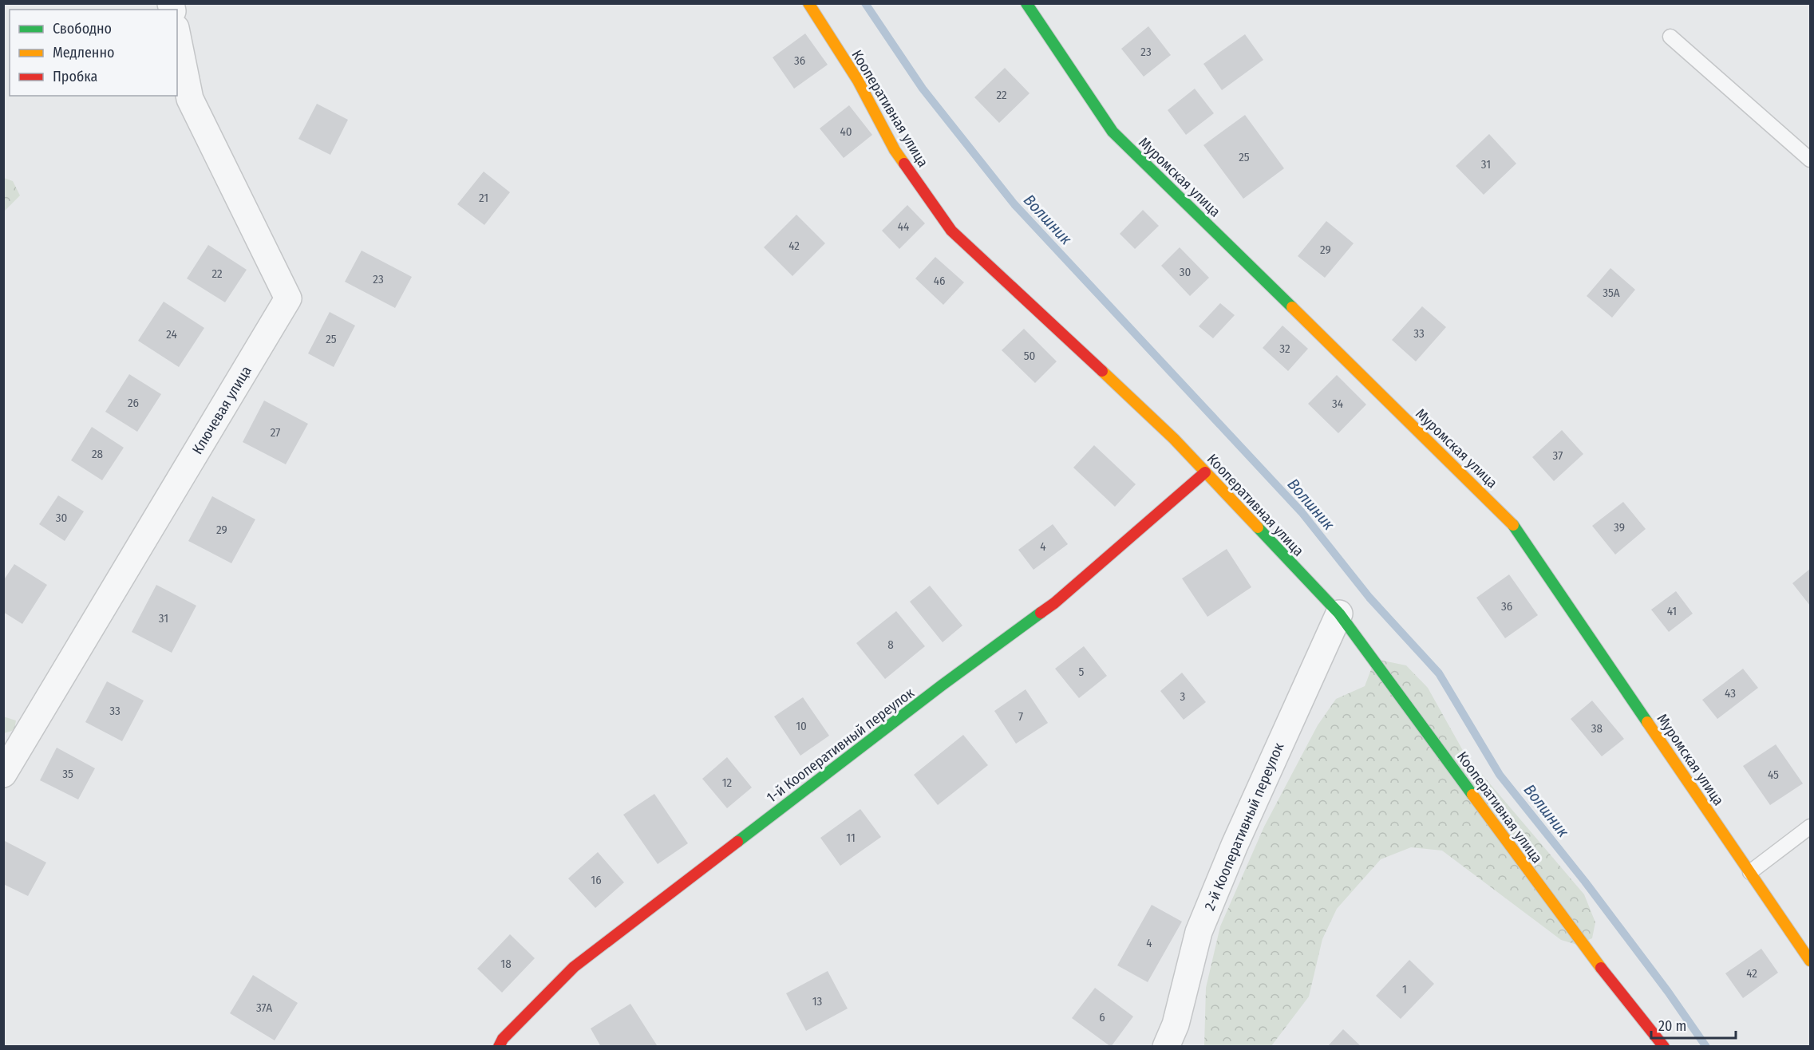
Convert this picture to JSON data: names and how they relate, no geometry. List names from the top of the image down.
{
  "streets": {
    "street": [
      "Кооперативная улица",
      "Муромская улица",
      "Ключевая улица",
      "1-й Кооперативный переулок",
      "2-й Кооперативный переулок"
    ]
  },
  "crossings": [
    ["Кооперативная улица", "1-й Кооперативный переулок"],
    ["Кооперативная улица", "2-й Кооперативный переулок"]
  ],
  "water": ["Волшник"],
  "house_numbers": [
    "23",
    "36",
    "22",
    "40",
    "25",
    "31",
    "21",
    "44",
    "42",
    "29",
    "30",
    "22",
    "23",
    "46",
    "35А",
    "33",
    "24",
    "25",
    "32",
    "50",
    "26",
    "34",
    "27",
    "28",
    "37",
    "30",
    "39",
    "29",
    "4",
    "36",
    "41",
    "31",
    "8",
    "5",
    "43",
    "3",
    "33",
    "7",
    "10",
    "38",
    "35",
    "45",
    "12",
    "11",
    "16",
    "4",
    "18",
    "42",
    "1",
    "13",
    "37А",
    "6"
  ],
  "legend": ["Свободно", "Медленно", "Пробка"],
  "scale_bar": "20 m"
}
